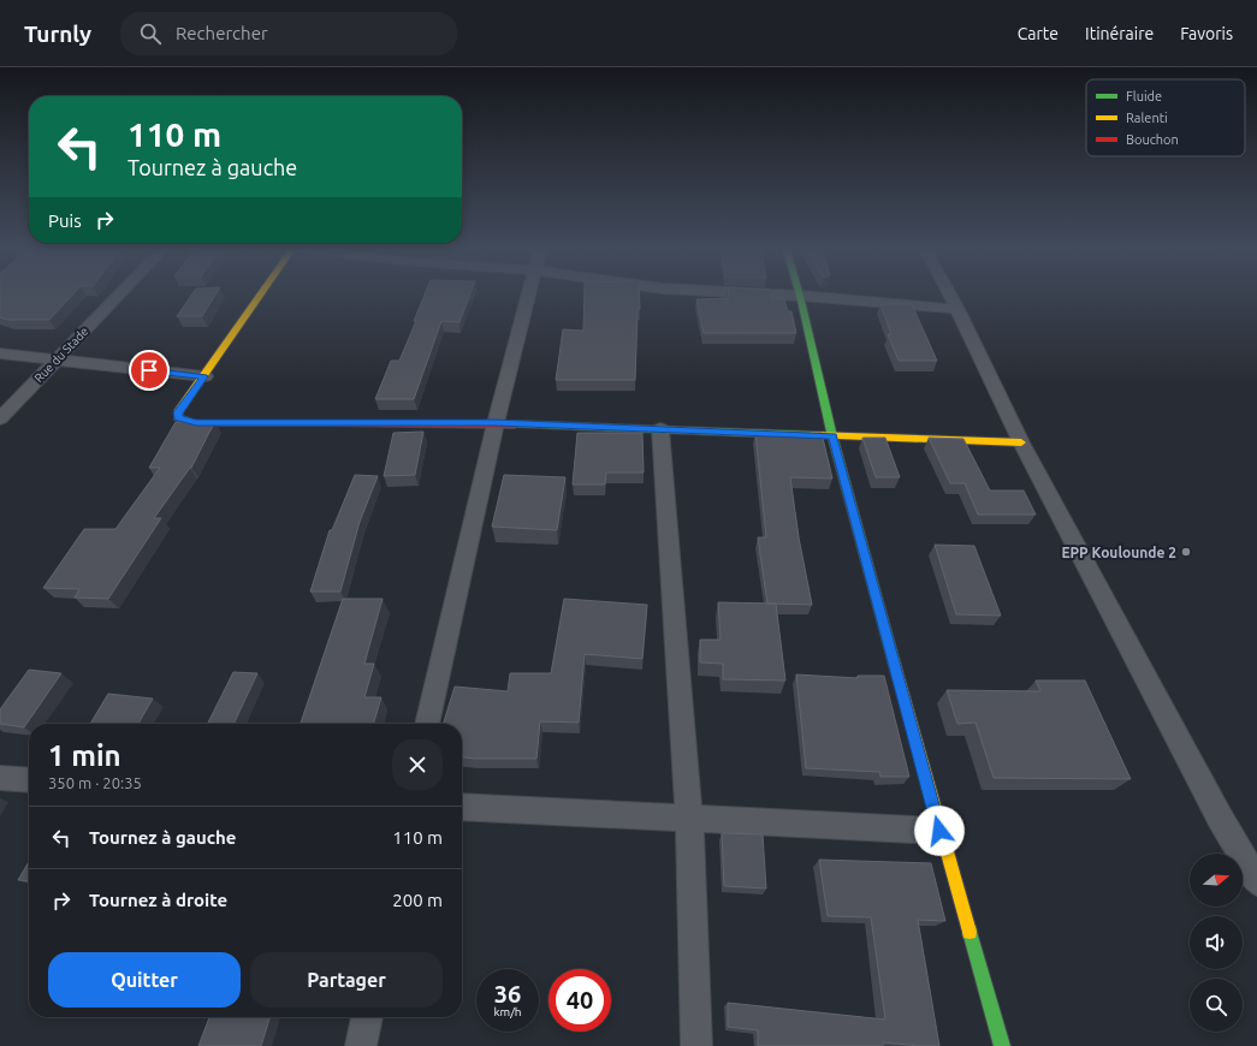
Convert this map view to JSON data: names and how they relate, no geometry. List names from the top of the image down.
{
  "streets": {
    "street": ["Rue du Stade"]
  },
  "places": ["EPP Koulounde 2"],
  "legend": ["Fluide", "Ralenti", "Bouchon"],
  "north": "right",
  "page": {
    "header": "Turnly",
    "search": "Rechercher",
    "nav": ["Carte", "Itinéraire", "Favoris"],
    "turn": ["110 m", "Tournez à gauche"],
    "then": "Puis",
    "heading": ["1 min", "350 m · 20:35"],
    "list": [
      {
        "name": "Tournez à gauche",
        "value": "110 m"
      },
      {
        "name": "Tournez à droite",
        "value": "200 m"
      }
    ],
    "buttons": ["Quitter", "Partager"],
    "speed": "36 km/h",
    "limit": "40"
  }
}
